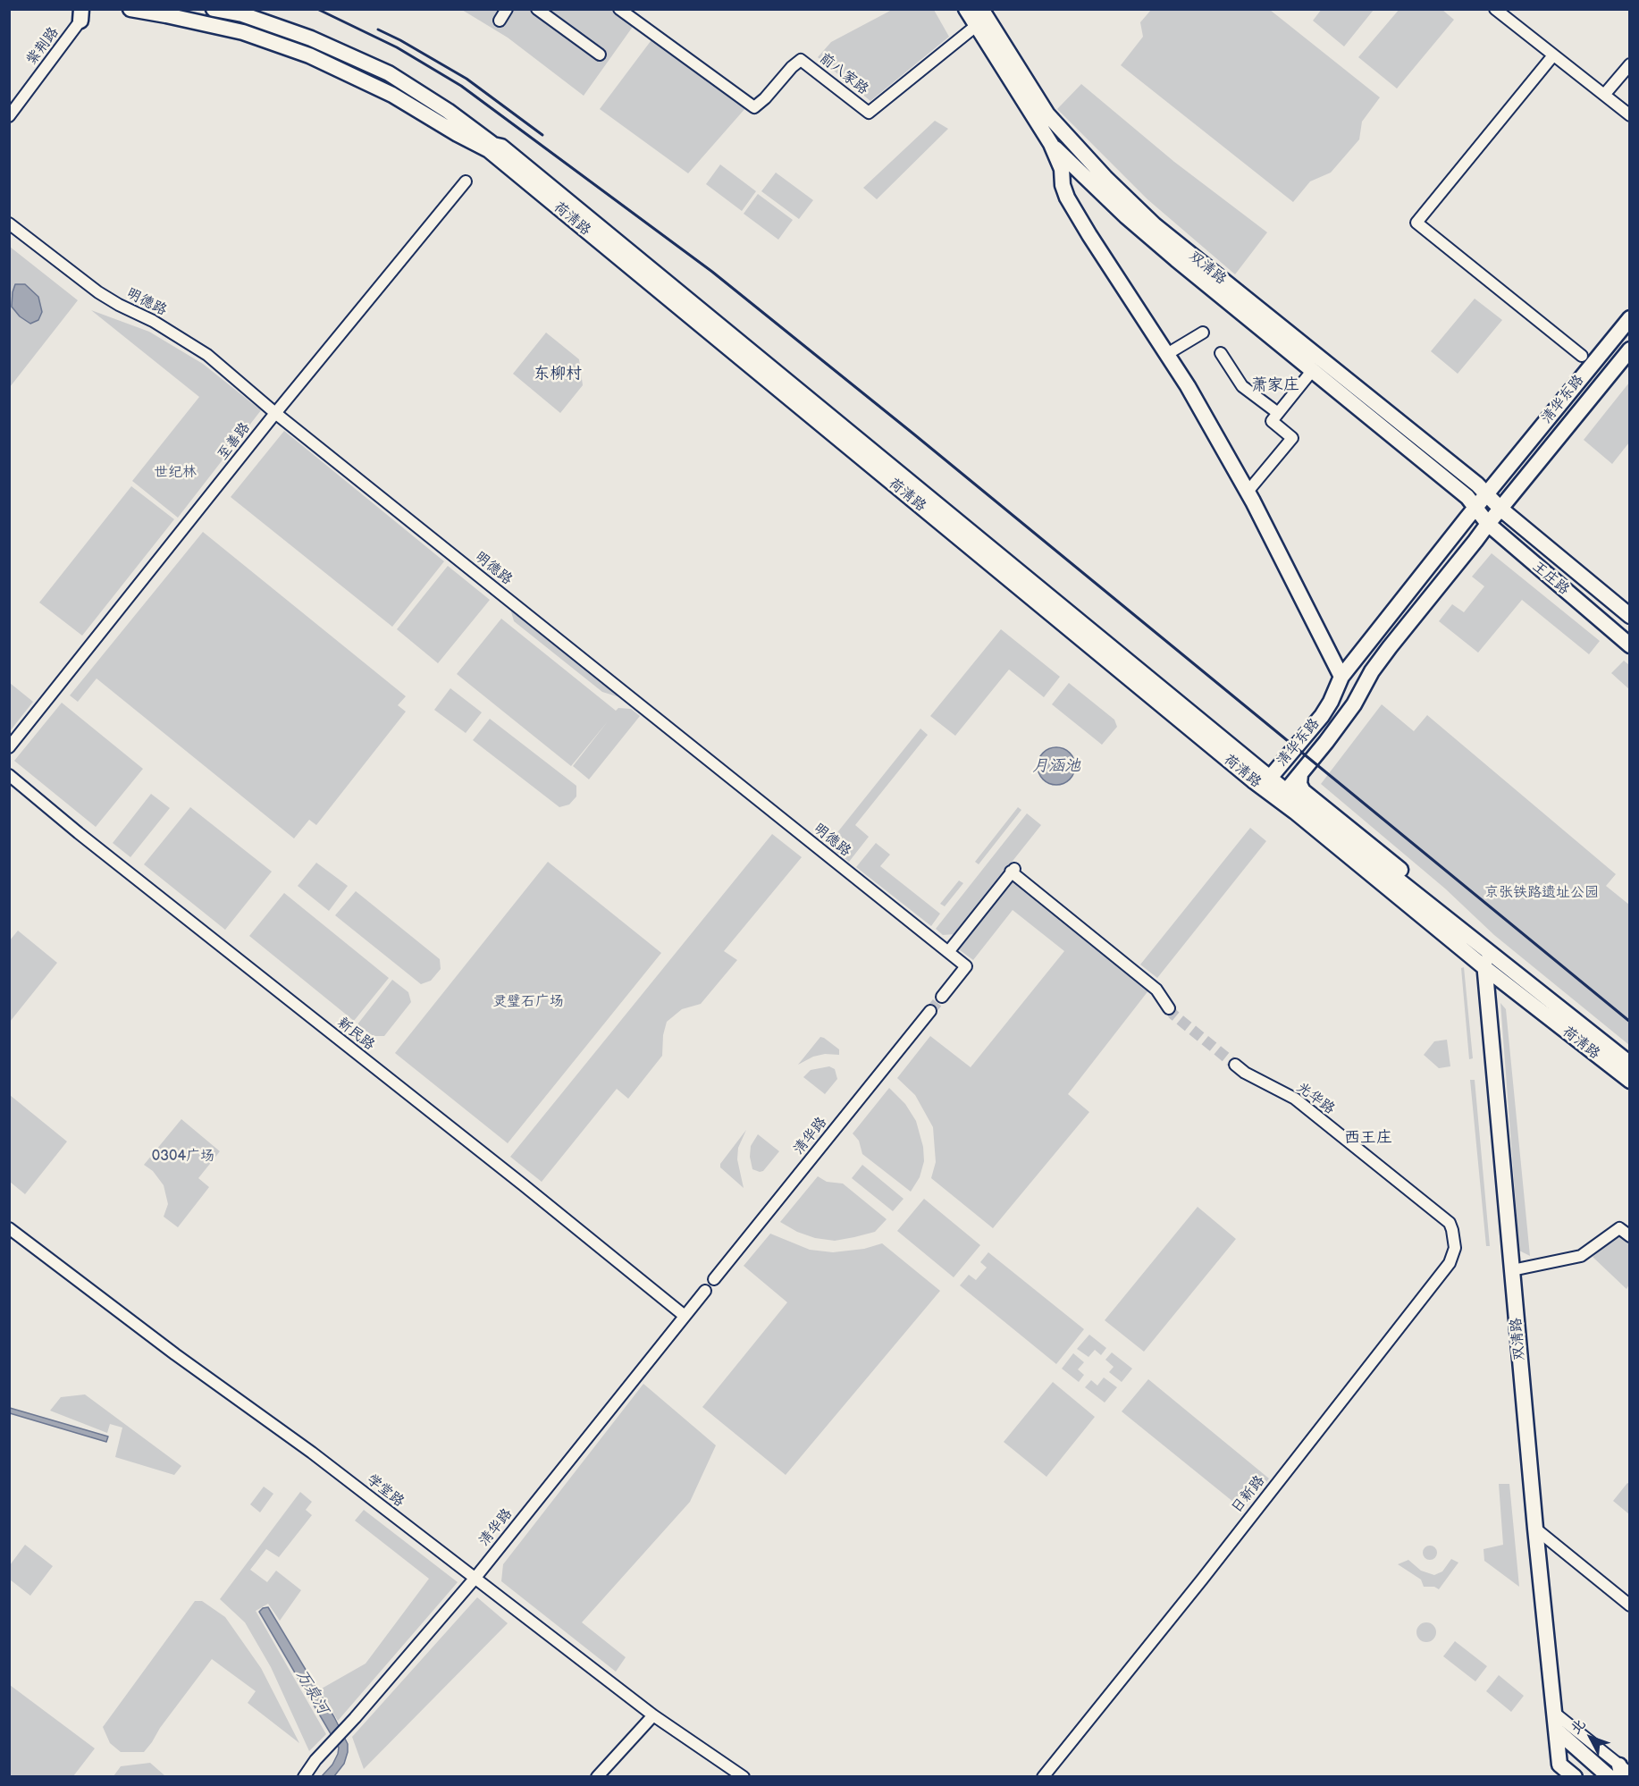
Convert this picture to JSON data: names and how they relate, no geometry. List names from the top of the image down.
{
  "streets": {
    "main road": [
      "荷清路",
      "双清路",
      "清华东路",
      "王庄路"
    ],
    "street": [
      "紫荆路",
      "前八家路",
      "明德路",
      "至善路",
      "新民路",
      "光华路",
      "清华路",
      "学堂路",
      "日新路"
    ]
  },
  "crossings": [
    ["前八家路", "双清路"],
    ["荷清路", "双清路"],
    ["荷清路", "清华东路"],
    ["双清路", "清华东路"],
    ["双清路", "王庄路"],
    ["明德路", "至善路"],
    ["清华东路", "王庄路"],
    ["新民路", "清华路"],
    ["光华路", "日新路"],
    ["清华路", "学堂路"]
  ],
  "districts": ["东柳村", "萧家庄", "西王庄"],
  "water": ["月涵池", "万泉河"],
  "parks": [
    "世纪林",
    "京张铁路遗址公园",
    "灵璧石广场",
    "0304广场"
  ],
  "north": "top left"
}
